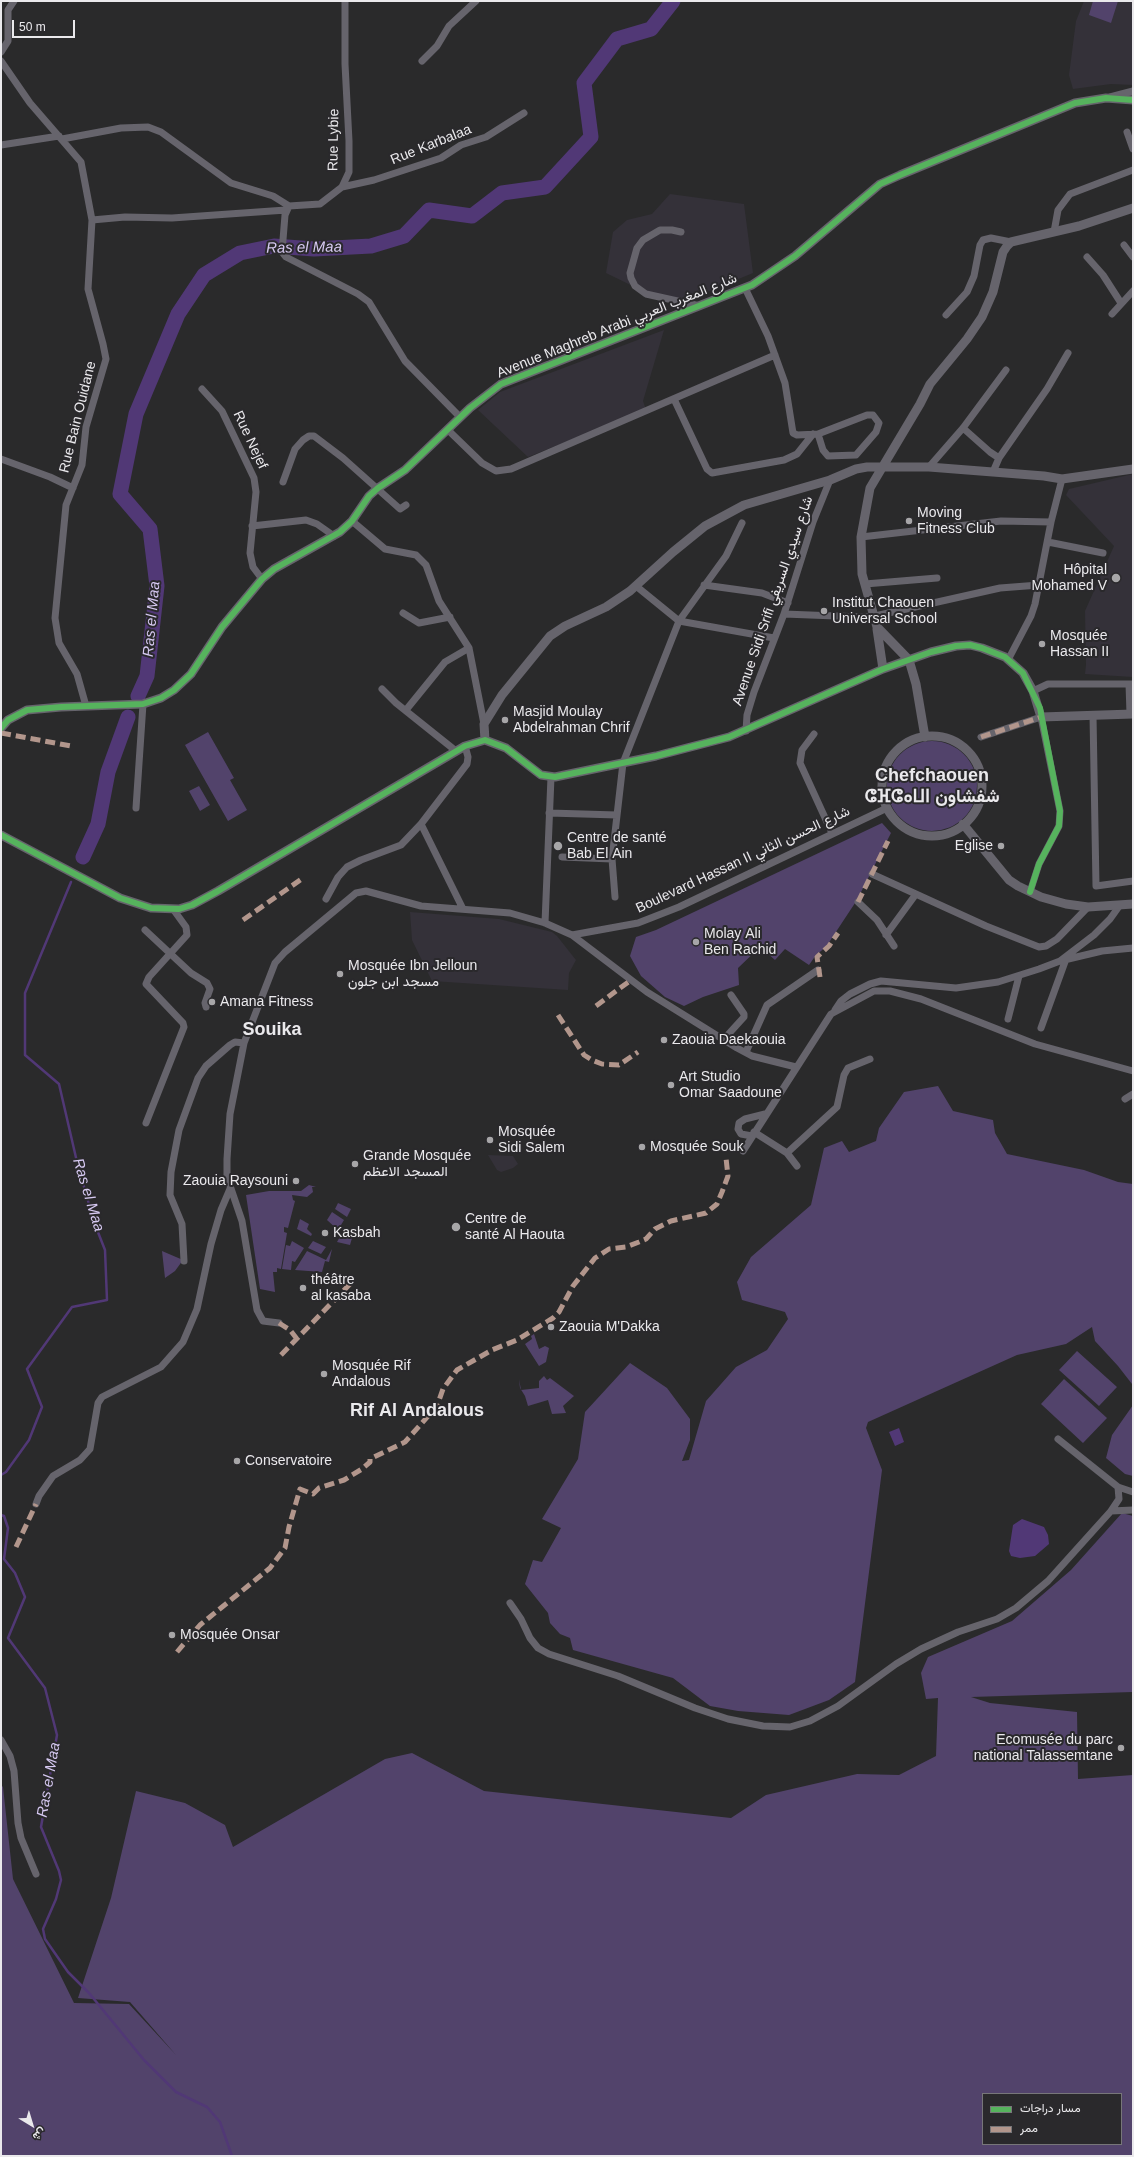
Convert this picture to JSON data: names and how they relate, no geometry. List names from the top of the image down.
{
  "streets": {
    "street": [
      "Rue Lybie",
      "Rue Karbalaa",
      "Avenue Maghreb Arabi شارع المغرب العربي",
      "Rue Bain Ouidane",
      "Rue Nejef",
      "Avenue Sidi Srifi شارع سيدي السريفي",
      "Boulevard Hassan II شارع الحسن الثاني"
    ]
  },
  "crossings": [
    ["Rue Lybie", "Rue Karbalaa"],
    ["Rue Lybie", "Rue Bain Ouidane"],
    ["Avenue Maghreb Arabi شارع المغرب العربي", "Rue Bain Ouidane"],
    ["Avenue Maghreb Arabi شارع المغرب العربي", "Rue Nejef"]
  ],
  "districts": ["Chefchaouen ⵛⴼⵛⴰⵡⵏ شفشاون", "Souika", "Rif Al Andalous"],
  "water": ["Ras el Maa"],
  "places": [
    "Moving Fitness Club",
    "Hôpital Mohamed V",
    "Institut Chaouen Universal School",
    "Mosquée Hassan II",
    "Masjid Moulay Abdelrahman Chrif",
    "Centre de santé Bab El Ain",
    "Eglise",
    "Molay Ali Ben Rachid",
    "Mosquée Ibn Jelloun مسجد ابن جلون",
    "Amana Fitness",
    "Zaouia Daekaouia",
    "Art Studio Omar Saadoune",
    "Mosquée Sidi Salem",
    "Mosquée Souk",
    "Grande Mosquée المسجد الاعظم",
    "Zaouia Raysouni",
    "Centre de santé Al Haouta",
    "Kasbah",
    "théâtre al kasaba",
    "Zaouia M'Dakka",
    "Mosquée Rif Andalous",
    "Conservatoire",
    "Mosquée Onsar",
    "Ecomusée du parc national Talassemtane"
  ],
  "legend": ["مسار دراجات", "ممر"],
  "scale_bar": "50 m",
  "north": "bottom right"
}
